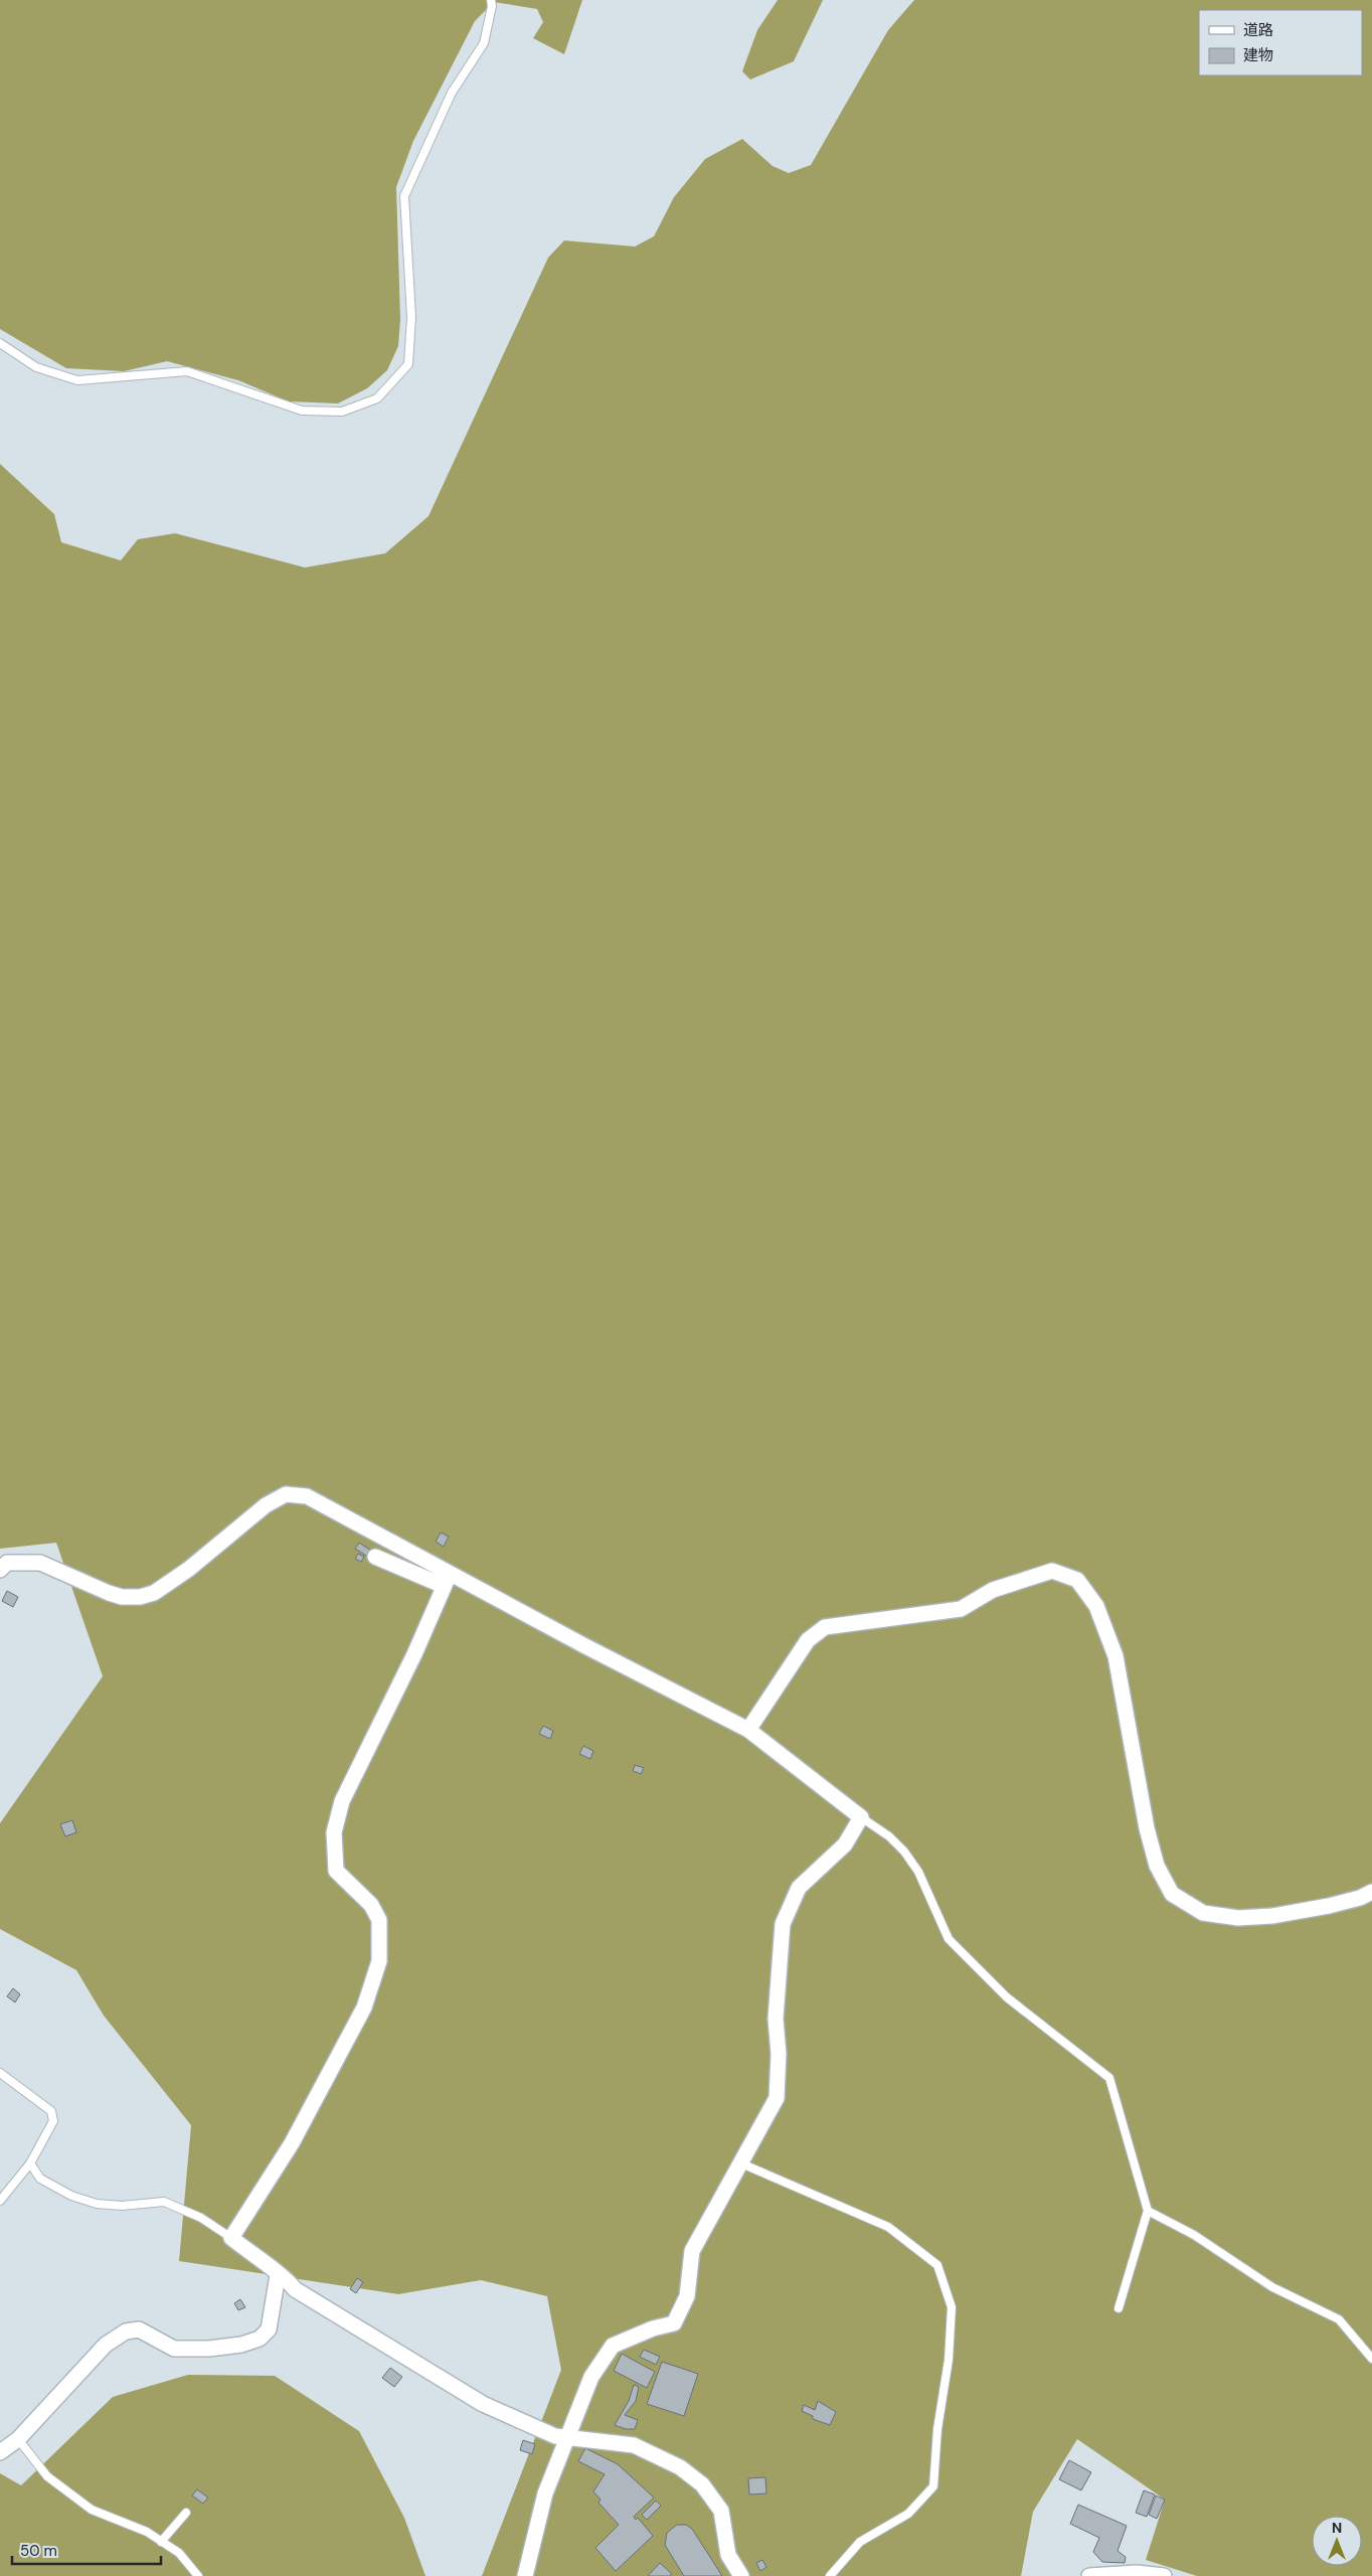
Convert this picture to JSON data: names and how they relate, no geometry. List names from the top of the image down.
{
  "legend": ["道路", "建物"],
  "scale_bar": "50 m",
  "north": "top"
}
